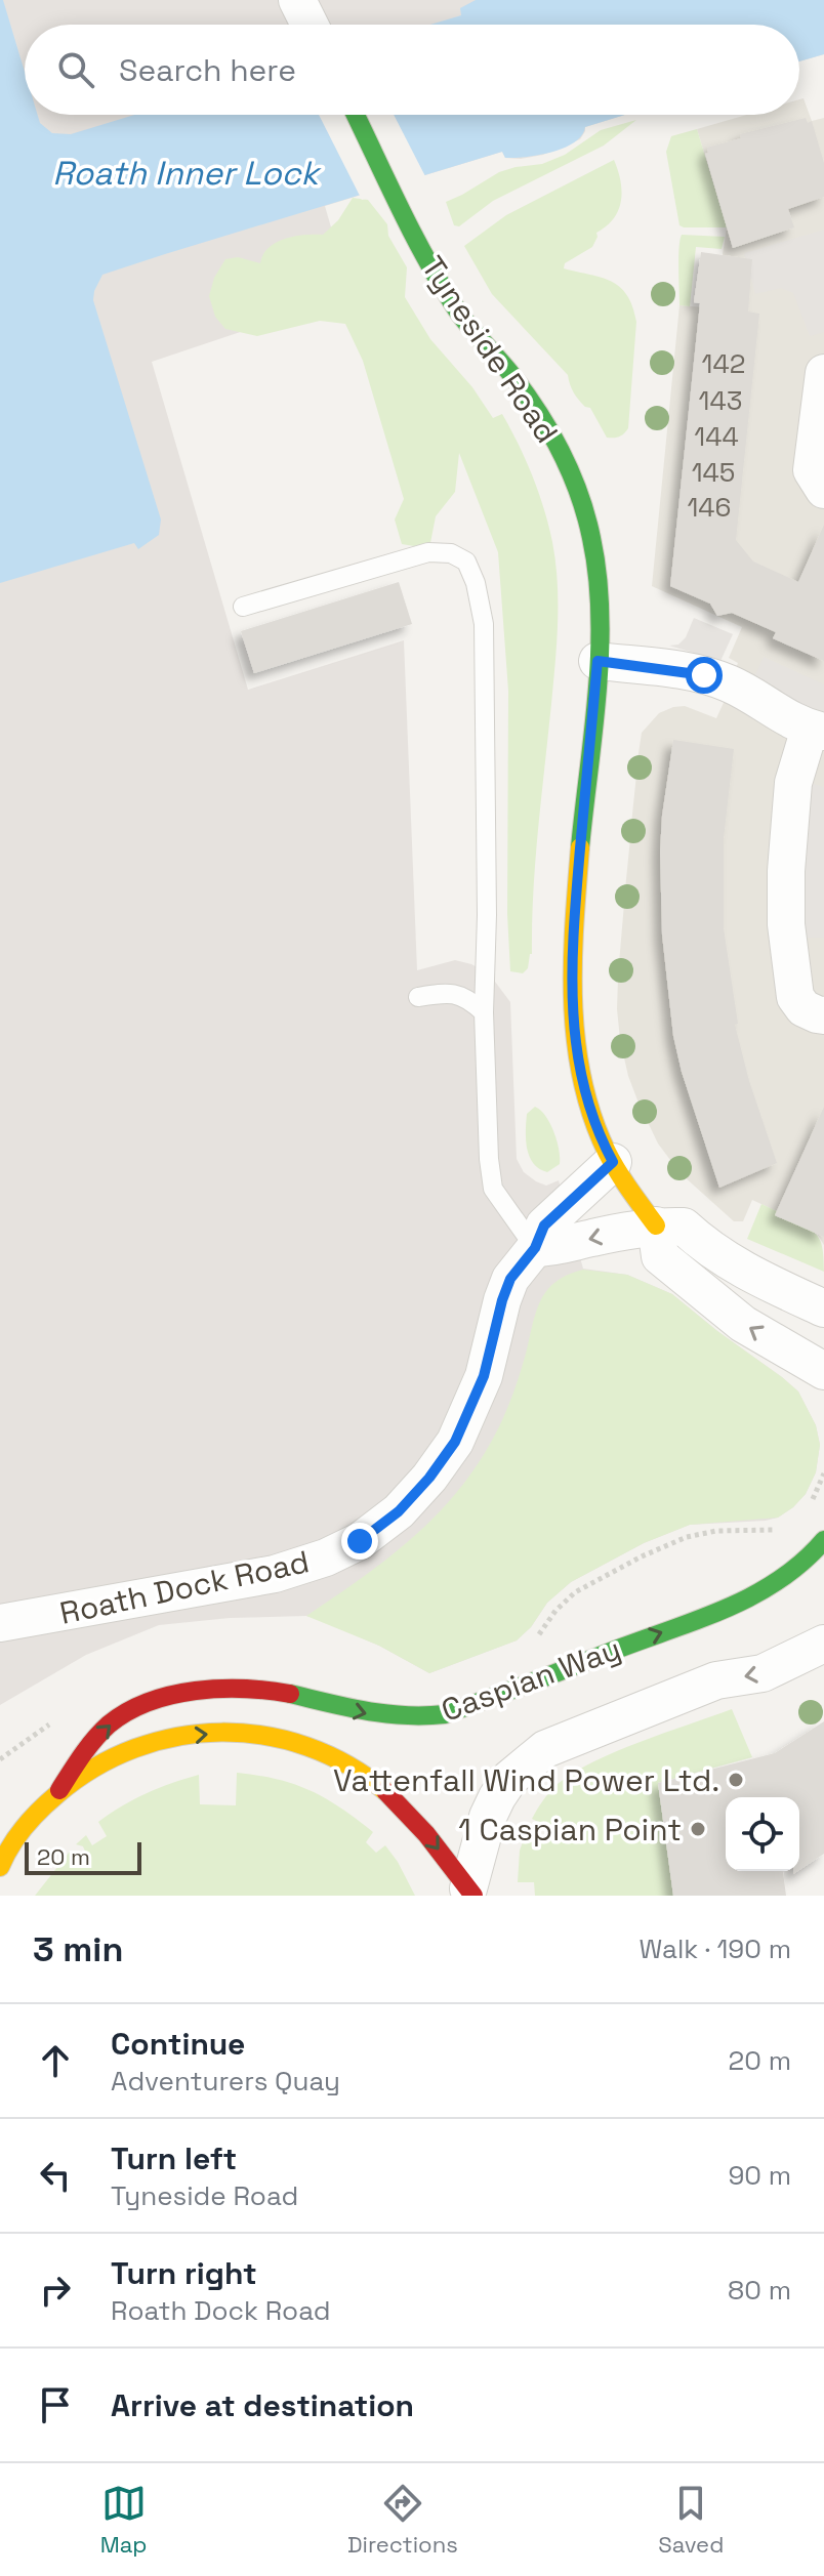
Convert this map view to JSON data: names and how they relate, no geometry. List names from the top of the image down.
{
  "streets": {
    "street": ["Tyneside Road", "Roath Dock Road", "Caspian Way"]
  },
  "crossings": [
    ["Tyneside Road", "Roath Dock Road"]
  ],
  "one_way": ["Caspian Way"],
  "water": ["Roath Inner Lock"],
  "places": ["Vattenfall Wind Power Ltd.", "1 Caspian Point"],
  "house_numbers": [
    "142",
    "143",
    "144",
    "145",
    "146"
  ],
  "scale_bar": "20 m",
  "page": {
    "search": "Search here",
    "scale": "20 m",
    "heading": ["3 min", "Walk · 190 m"],
    "list": [
      ["Continue", "Adventurers Quay", "20 m"],
      ["Turn left", "Tyneside Road", "90 m"],
      ["Turn right", "Roath Dock Road", "80 m"],
      "Arrive at destination"
    ],
    "nav": ["Map", "Directions", "Saved"]
  }
}
